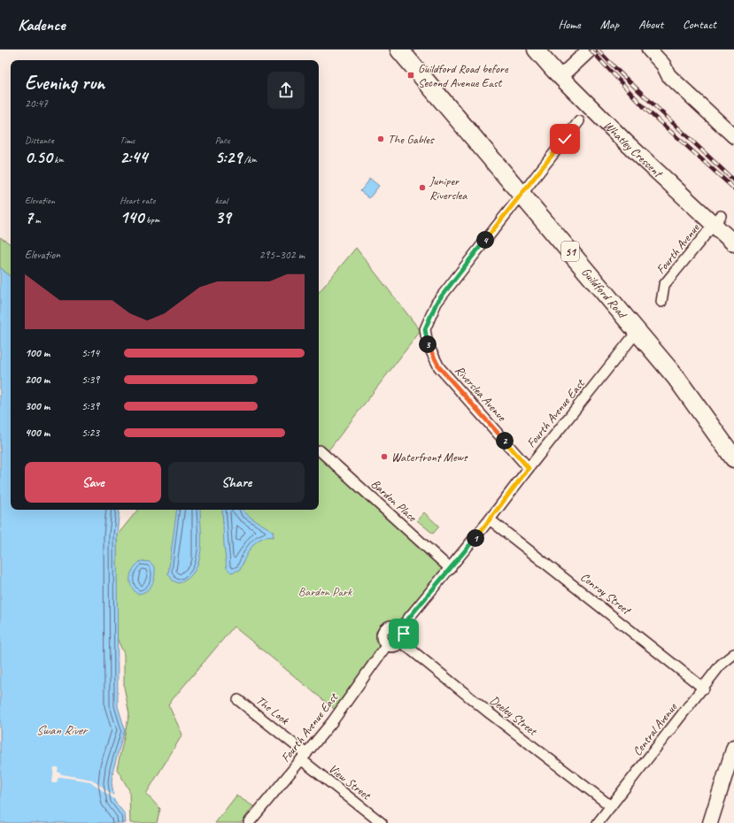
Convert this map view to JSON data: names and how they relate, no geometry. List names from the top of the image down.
{
  "streets": {
    "highway": ["51", "Guildford Road"],
    "main road": ["Whatley Crescent"],
    "street": [
      "Fourth Avenue",
      "Riverslea Avenue",
      "Fourth Avenue East",
      "Bardon Place",
      "Conroy Street",
      "The Look",
      "Deeley Street",
      "Central Avenue",
      "View Street"
    ]
  },
  "crossings": [
    ["Whatley Crescent", "Fourth Avenue"],
    ["Guildford Road", "Riverslea Avenue"],
    ["Guildford Road", "Fourth Avenue East"],
    ["Riverslea Avenue", "Fourth Avenue East"],
    ["Fourth Avenue East", "Bardon Place"],
    ["Fourth Avenue East", "Conroy Street"],
    ["Fourth Avenue East", "The Look"],
    ["Fourth Avenue East", "Deeley Street"],
    ["Fourth Avenue East", "View Street"],
    ["Conroy Street", "Central Avenue"],
    ["The Look", "View Street"],
    ["Deeley Street", "Central Avenue"]
  ],
  "water": ["Swan River"],
  "parks": ["Bardon Park"],
  "places": {
    "transit": ["Guildford Road before Second Avenue East"],
    "other": ["The Gables", "Juniper Riverslea", "Waterfront Mews"]
  },
  "page": {
    "header": "Kadence",
    "nav": [
      "Home",
      "Map",
      "About",
      "Contact"
    ],
    "heading": ["Evening run", "20:47"],
    "stats": [
      ["Distance", "0.50 km"],
      ["Time", "2:44"],
      ["Pace", "5:29 /km"],
      ["Elevation", "7 m"],
      ["Heart rate", "140 bpm"],
      ["kcal", "39"]
    ],
    "pins": [
      "4",
      "3",
      "2",
      "1"
    ],
    "chart": ["Elevation", "295–302 m"],
    "list": [
      {
        "name": "100 m",
        "note": "5:14"
      },
      {
        "name": "200 m",
        "note": "5:39"
      },
      {
        "name": "300 m",
        "note": "5:39"
      },
      {
        "name": "400 m",
        "note": "5:23"
      }
    ],
    "buttons": ["Save", "Share"]
  }
}
